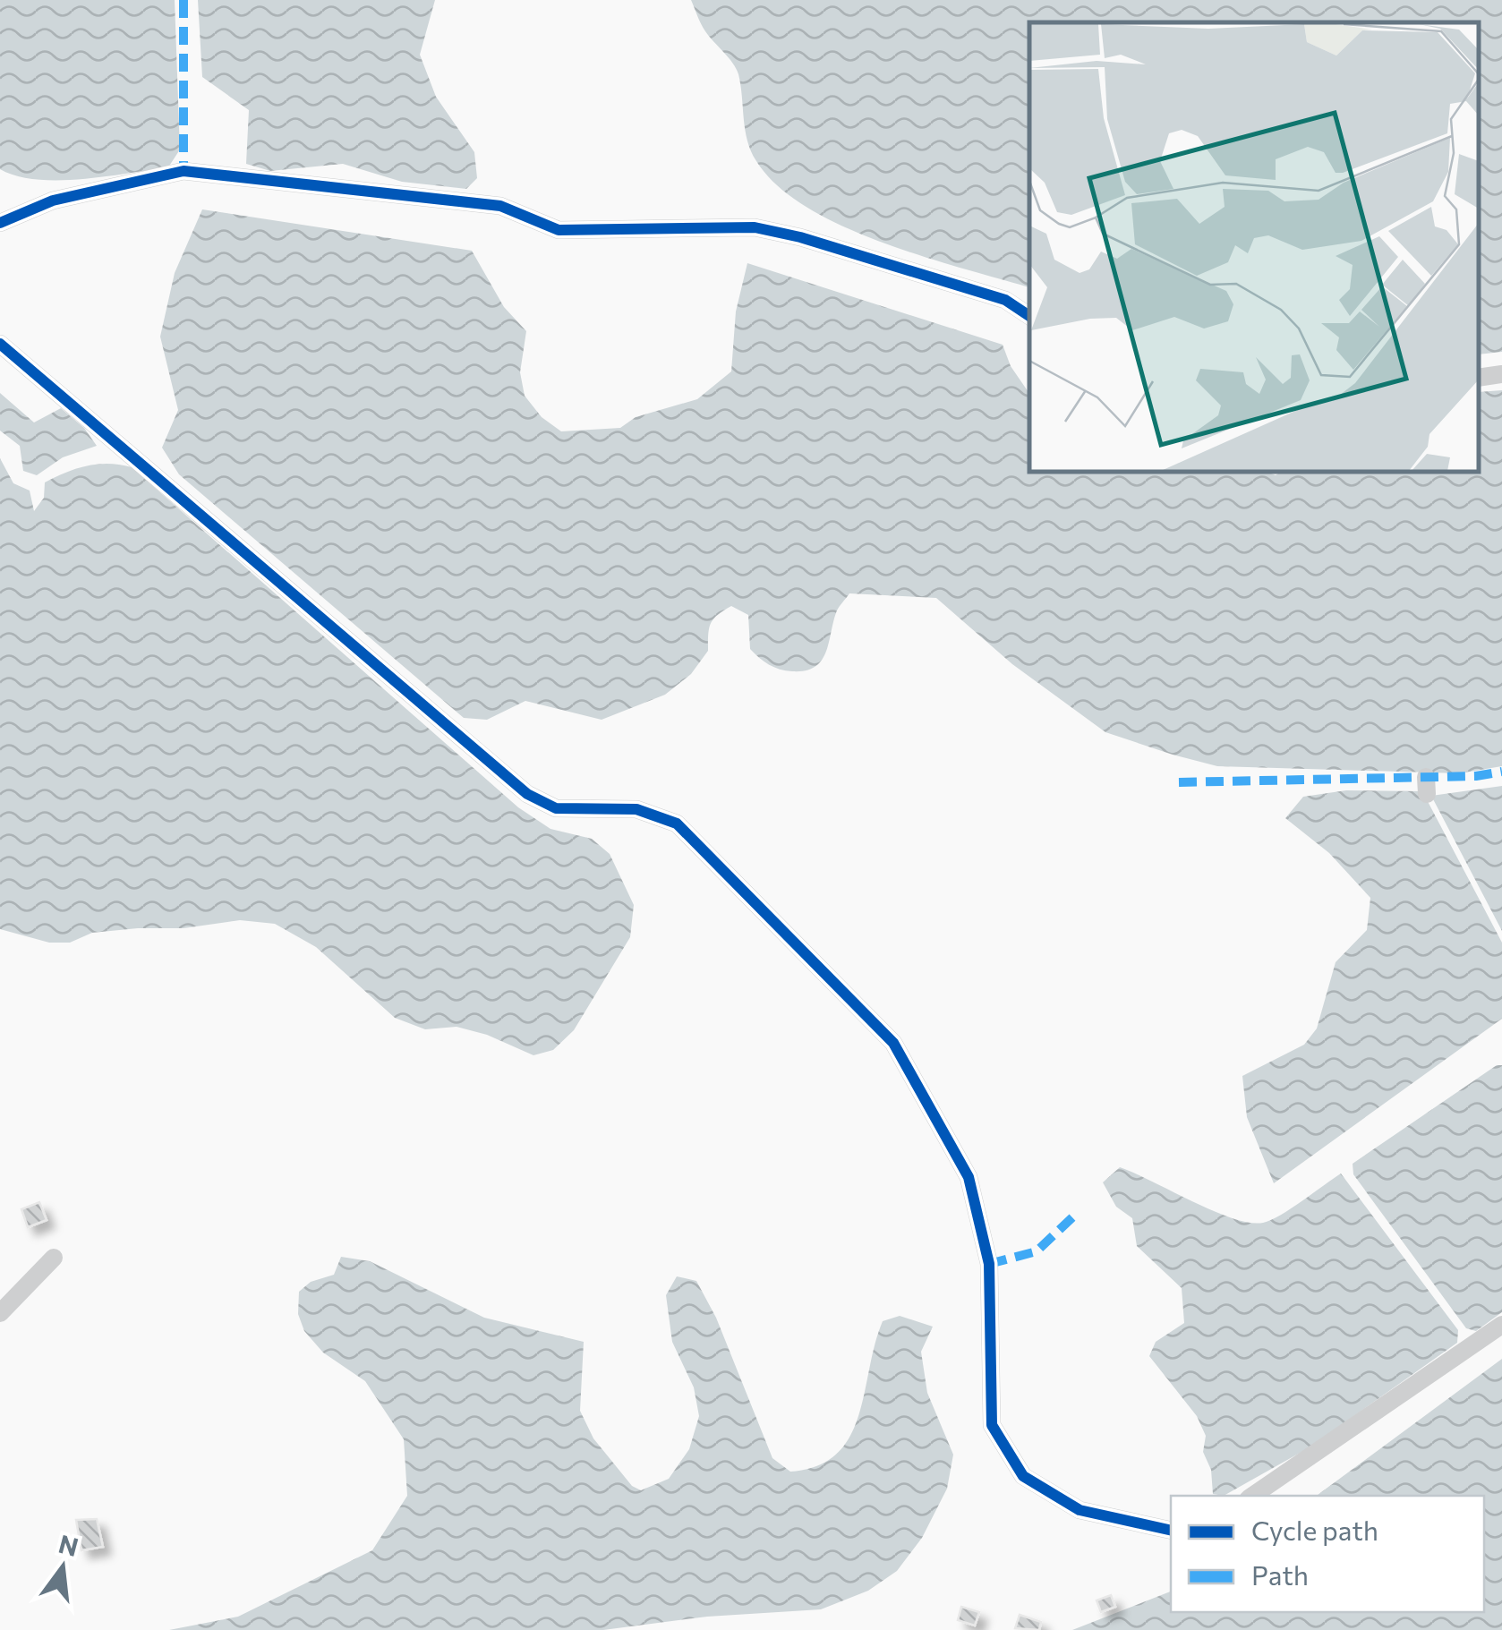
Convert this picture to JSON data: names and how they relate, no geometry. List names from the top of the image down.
{
  "legend": ["Cycle path", "Path"],
  "north": "top"
}
